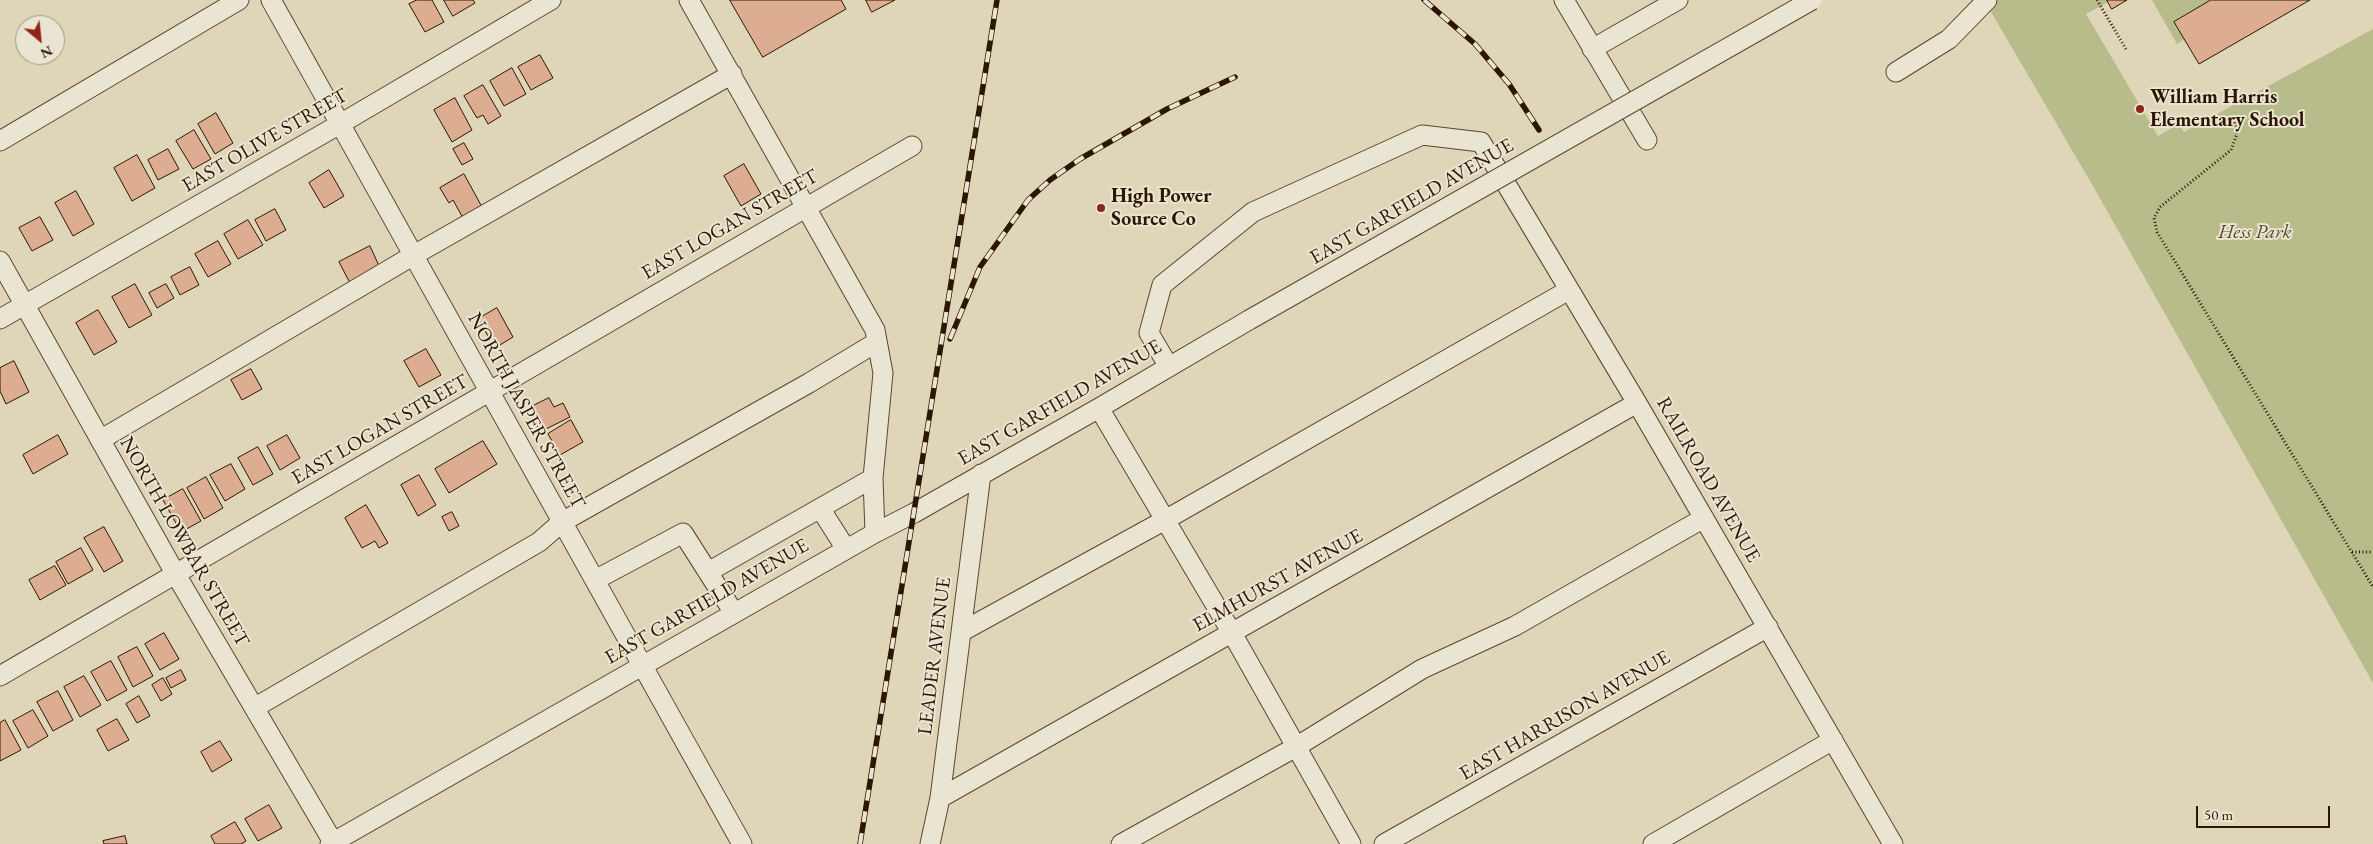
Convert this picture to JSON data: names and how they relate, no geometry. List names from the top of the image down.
{
  "streets": {
    "street": [
      "EAST OLIVE STREET",
      "EAST GARFIELD AVENUE",
      "EAST LOGAN STREET",
      "NORTH JASPER STREET",
      "RAILROAD AVENUE",
      "NORTH LOWBAR STREET",
      "ELMHURST AVENUE",
      "LEADER AVENUE",
      "EAST HARRISON AVENUE"
    ]
  },
  "crossings": [
    ["EAST OLIVE STREET", "NORTH JASPER STREET"],
    ["EAST OLIVE STREET", "NORTH LOWBAR STREET"],
    ["EAST GARFIELD AVENUE", "NORTH JASPER STREET"],
    ["EAST GARFIELD AVENUE", "RAILROAD AVENUE"],
    ["EAST GARFIELD AVENUE", "NORTH LOWBAR STREET"],
    ["EAST GARFIELD AVENUE", "LEADER AVENUE"],
    ["EAST LOGAN STREET", "NORTH JASPER STREET"],
    ["EAST LOGAN STREET", "NORTH LOWBAR STREET"],
    ["RAILROAD AVENUE", "ELMHURST AVENUE"],
    ["RAILROAD AVENUE", "EAST HARRISON AVENUE"],
    ["ELMHURST AVENUE", "LEADER AVENUE"]
  ],
  "parks": ["Hess Park"],
  "places": ["William Harris Elementary School", "High Power Source Co"],
  "scale_bar": "50 m",
  "north": "bottom right"
}
